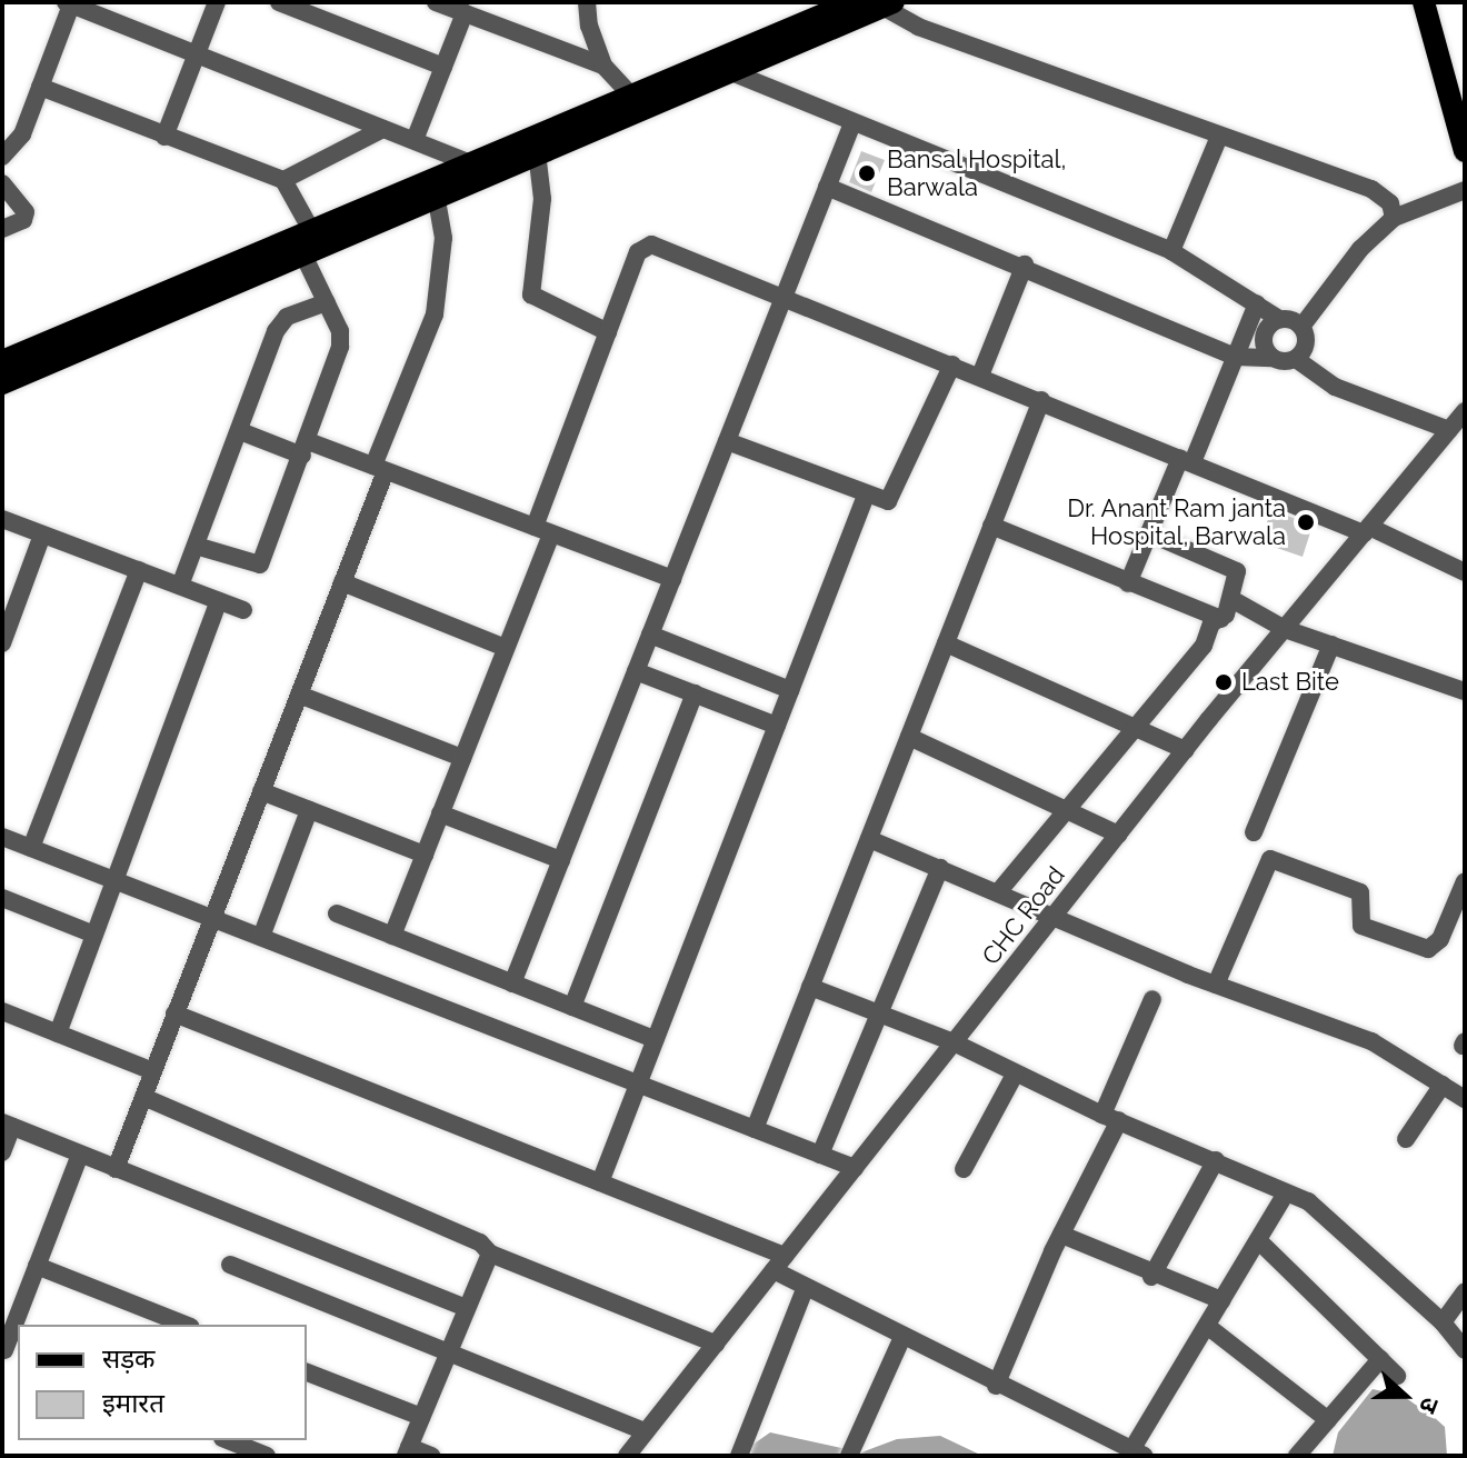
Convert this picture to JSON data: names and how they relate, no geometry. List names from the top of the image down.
{
  "streets": {
    "street": ["CHC Road"]
  },
  "places": ["Bansal Hospital, Barwala", "Dr. Anant Ram janta Hospital, Barwala", "Last Bite"],
  "legend": ["सड़क", "इमारत"],
  "north": "right"
}
